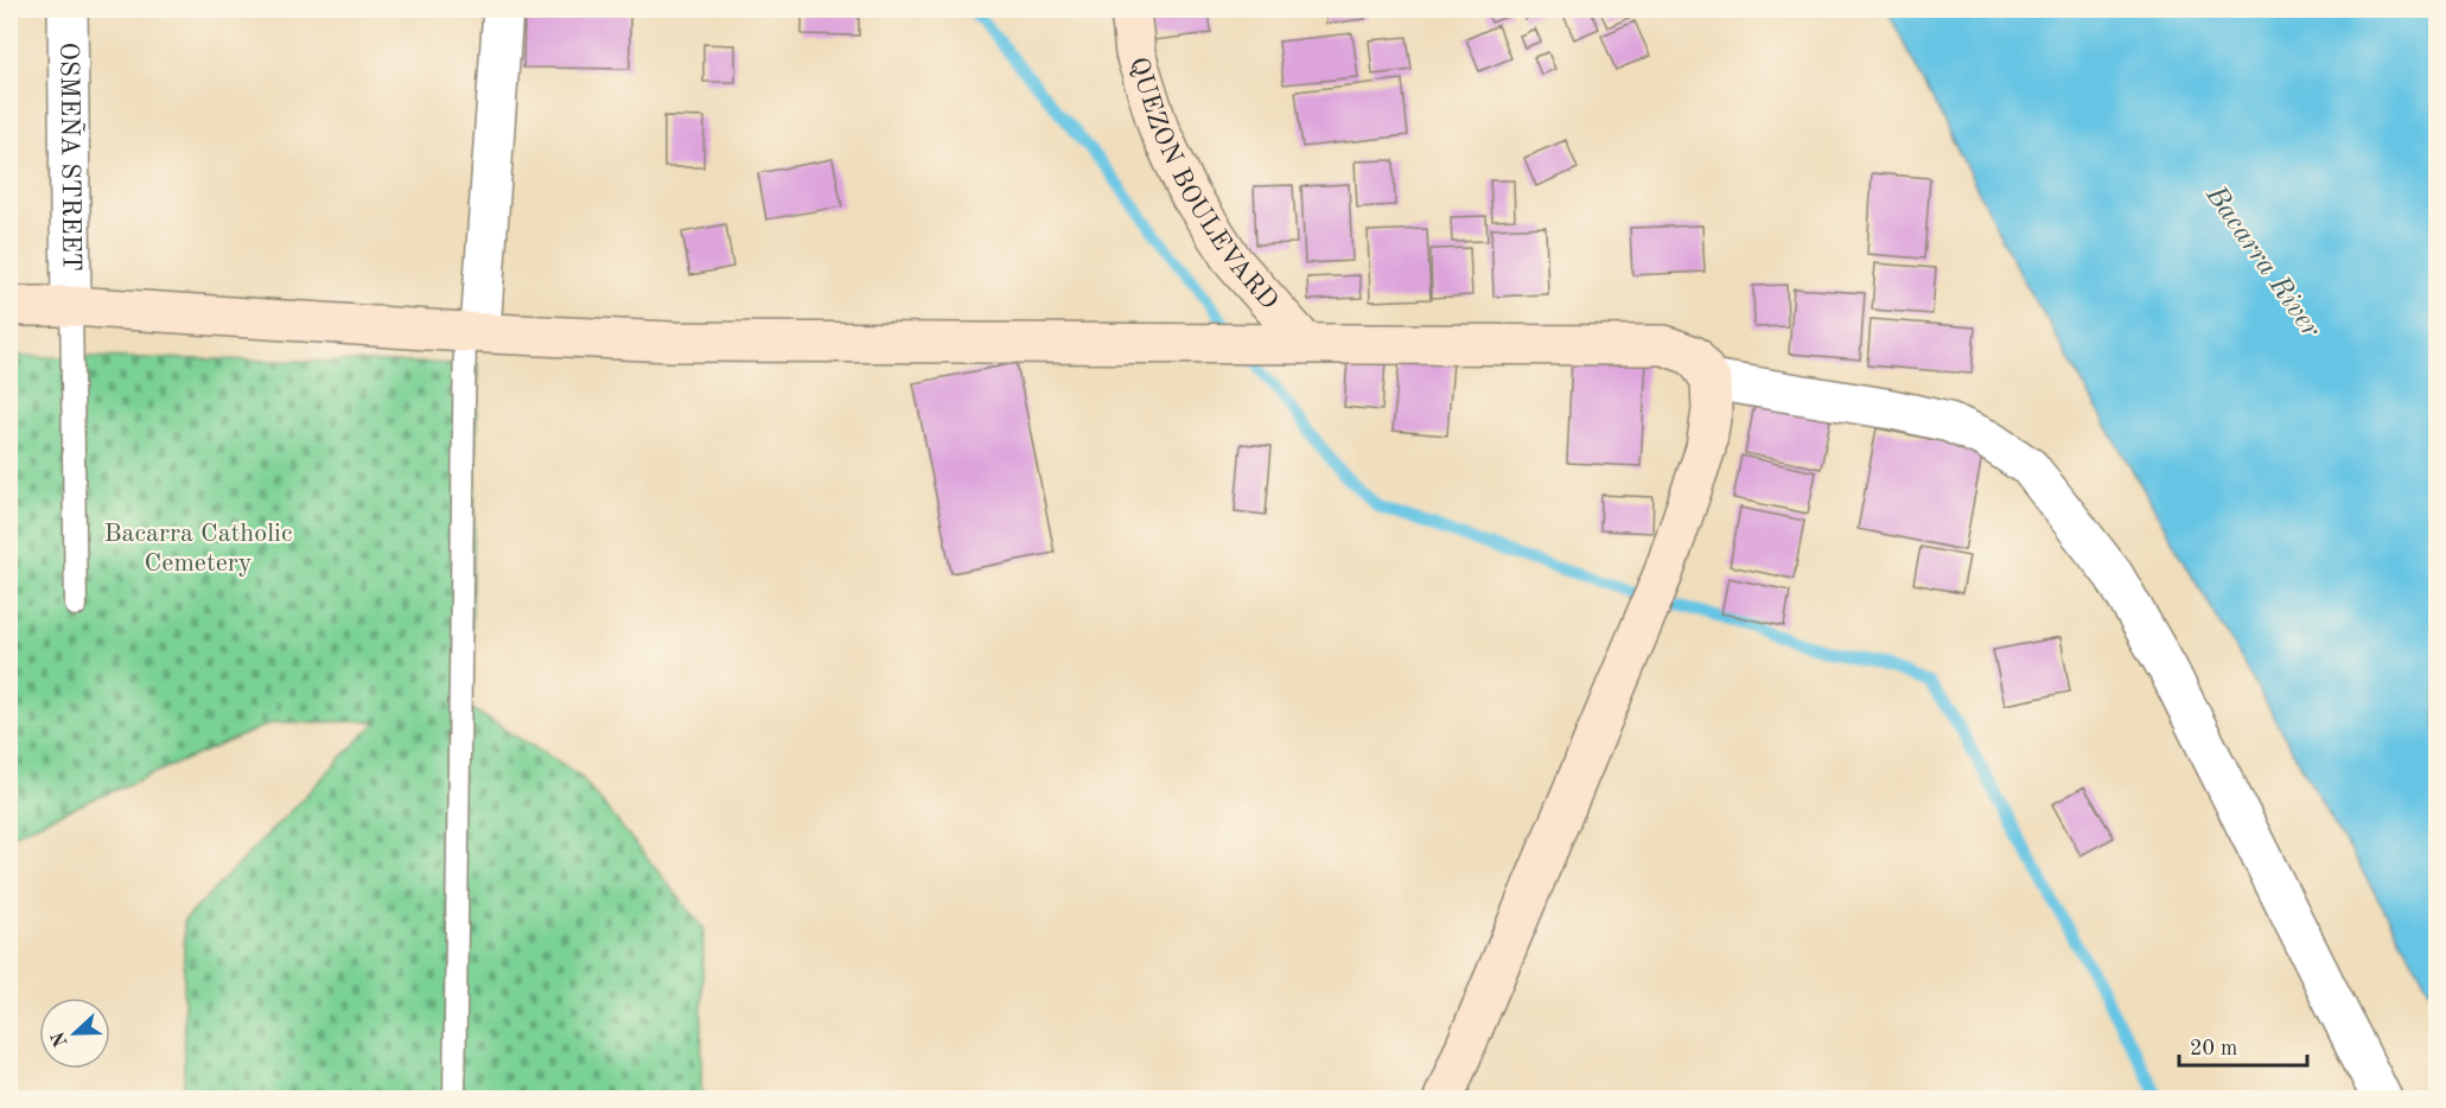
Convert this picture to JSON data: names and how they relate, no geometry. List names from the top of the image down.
{
  "streets": {
    "street": ["OSMEÑA STREET", "QUEZON BOULEVARD"]
  },
  "water": ["Bacarra River"],
  "parks": ["Bacarra Catholic Cemetery"],
  "scale_bar": "20 m",
  "north": "left"
}
